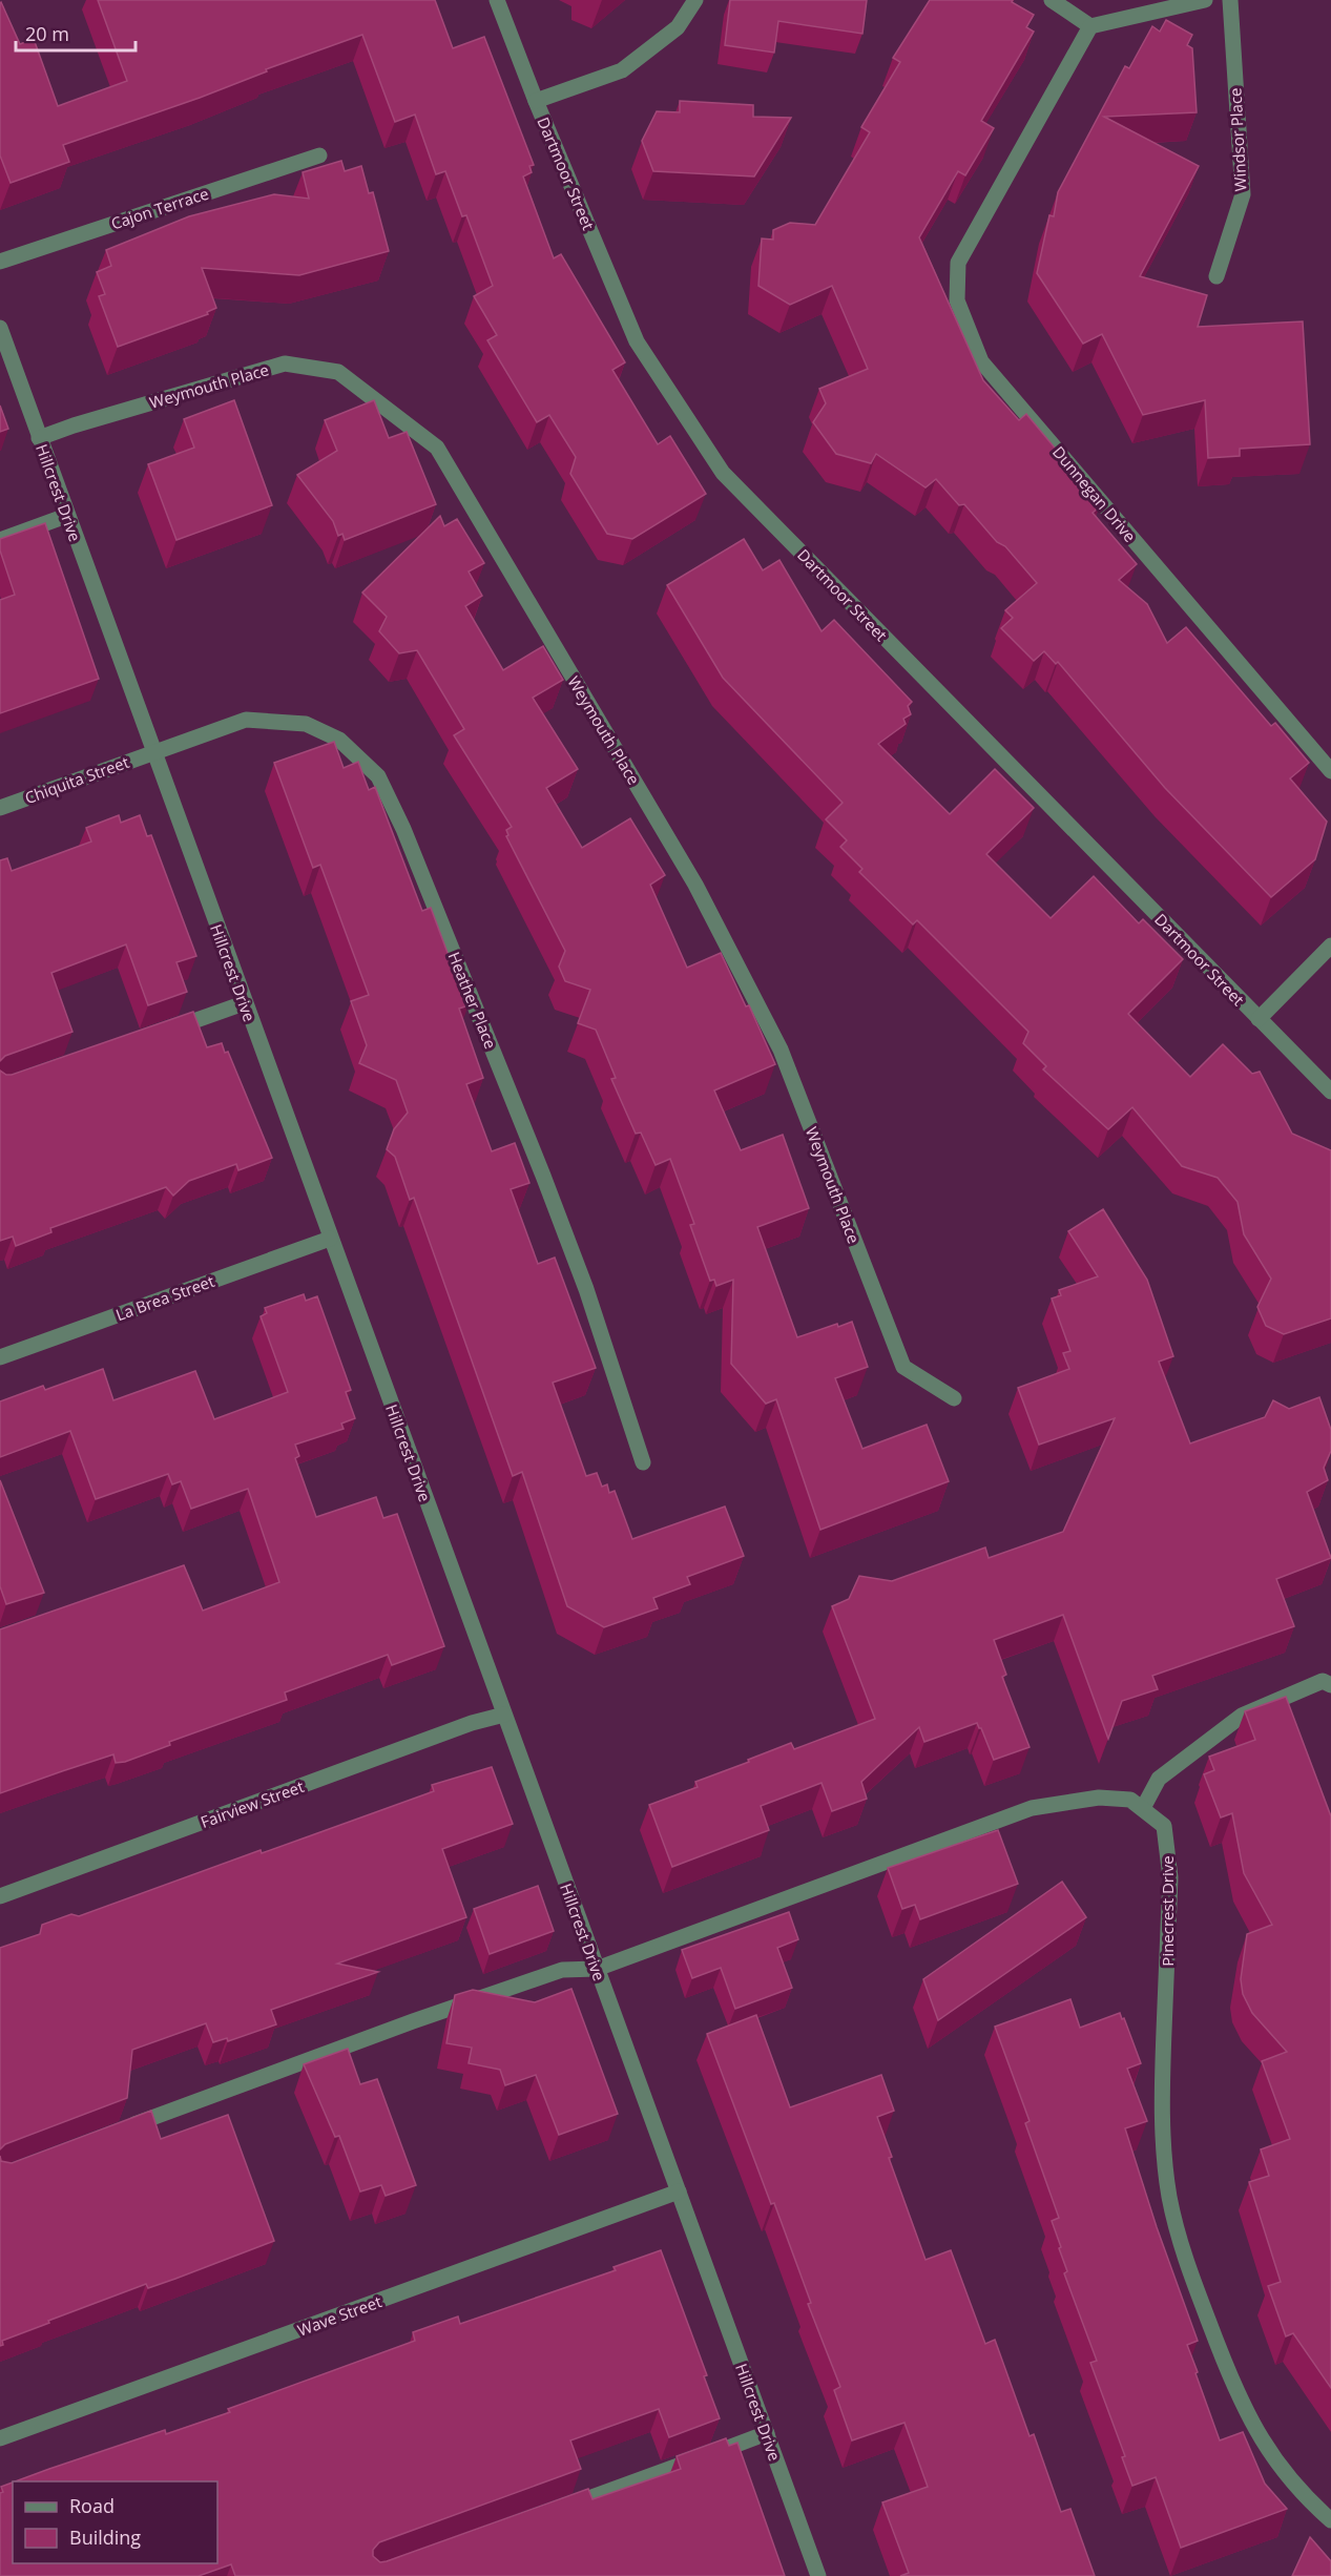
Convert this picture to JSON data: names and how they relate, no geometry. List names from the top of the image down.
{
  "streets": {
    "street": [
      "Windsor Place",
      "Dartmoor Street",
      "Cajon Terrace",
      "Weymouth Place",
      "Hillcrest Drive",
      "Dunnegan Drive",
      "Chiquita Street",
      "Heather Place",
      "La Brea Street",
      "Fairview Street",
      "Pinecrest Drive",
      "Wave Street"
    ]
  },
  "crossings": [
    ["Weymouth Place", "Hillcrest Drive"],
    ["Hillcrest Drive", "Chiquita Street"],
    ["Hillcrest Drive", "Heather Place"],
    ["Hillcrest Drive", "La Brea Street"],
    ["Hillcrest Drive", "Fairview Street"],
    ["Hillcrest Drive", "Pinecrest Drive"],
    ["Hillcrest Drive", "Wave Street"],
    ["Chiquita Street", "Heather Place"]
  ],
  "legend": ["Road", "Building"],
  "scale_bar": "20 m"
}
